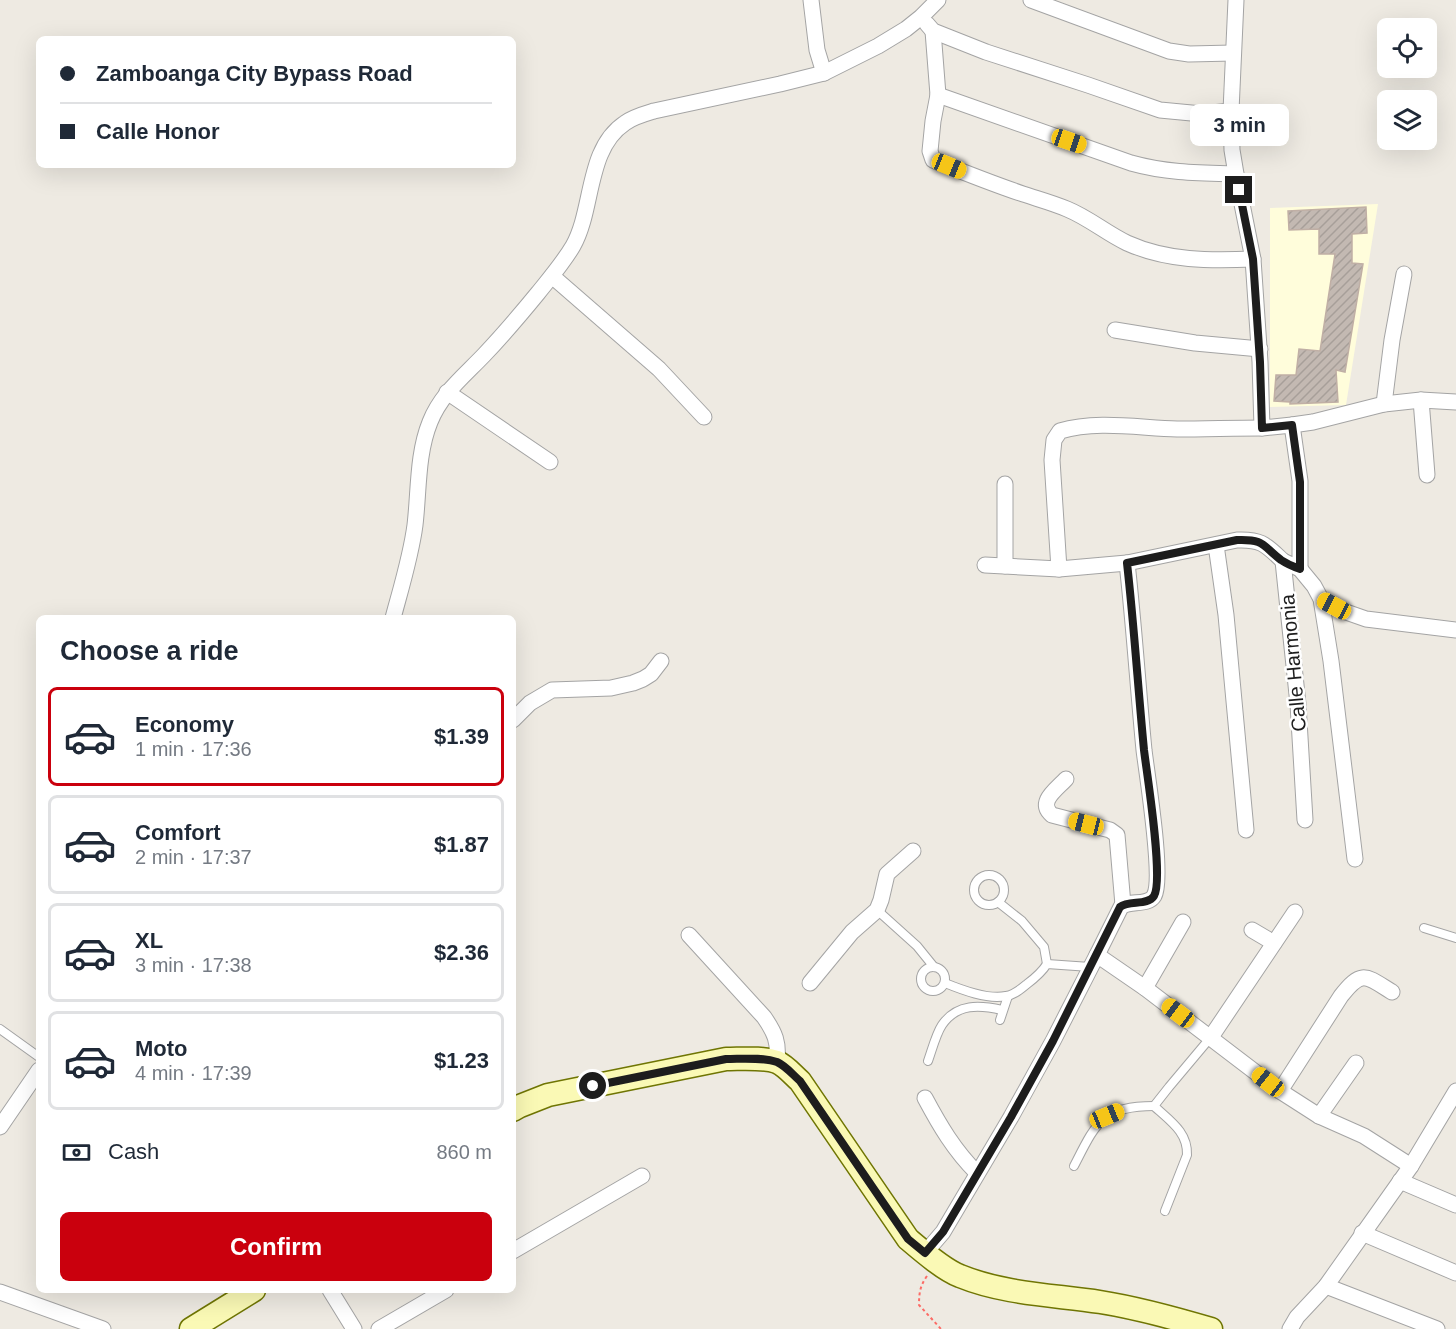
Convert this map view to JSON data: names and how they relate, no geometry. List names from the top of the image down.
{
  "streets": {
    "street": ["Calle Harmonia"]
  },
  "page": {
    "banner": ["Zamboanga City Bypass Road", "Calle Honor"],
    "bubble": "3 min",
    "heading": "Choose a ride",
    "list": [
      {
        "name": "Economy",
        "note": "1 min · 17:36",
        "value": "$1.39"
      },
      {
        "name": "Comfort",
        "note": "2 min · 17:37",
        "value": "$1.87"
      },
      {
        "name": "XL",
        "note": "3 min · 17:38",
        "value": "$2.36"
      },
      {
        "name": "Moto",
        "note": "4 min · 17:39",
        "value": "$1.23"
      }
    ],
    "pay": ["Cash", "860 m"],
    "buttons": "Confirm"
  }
}
